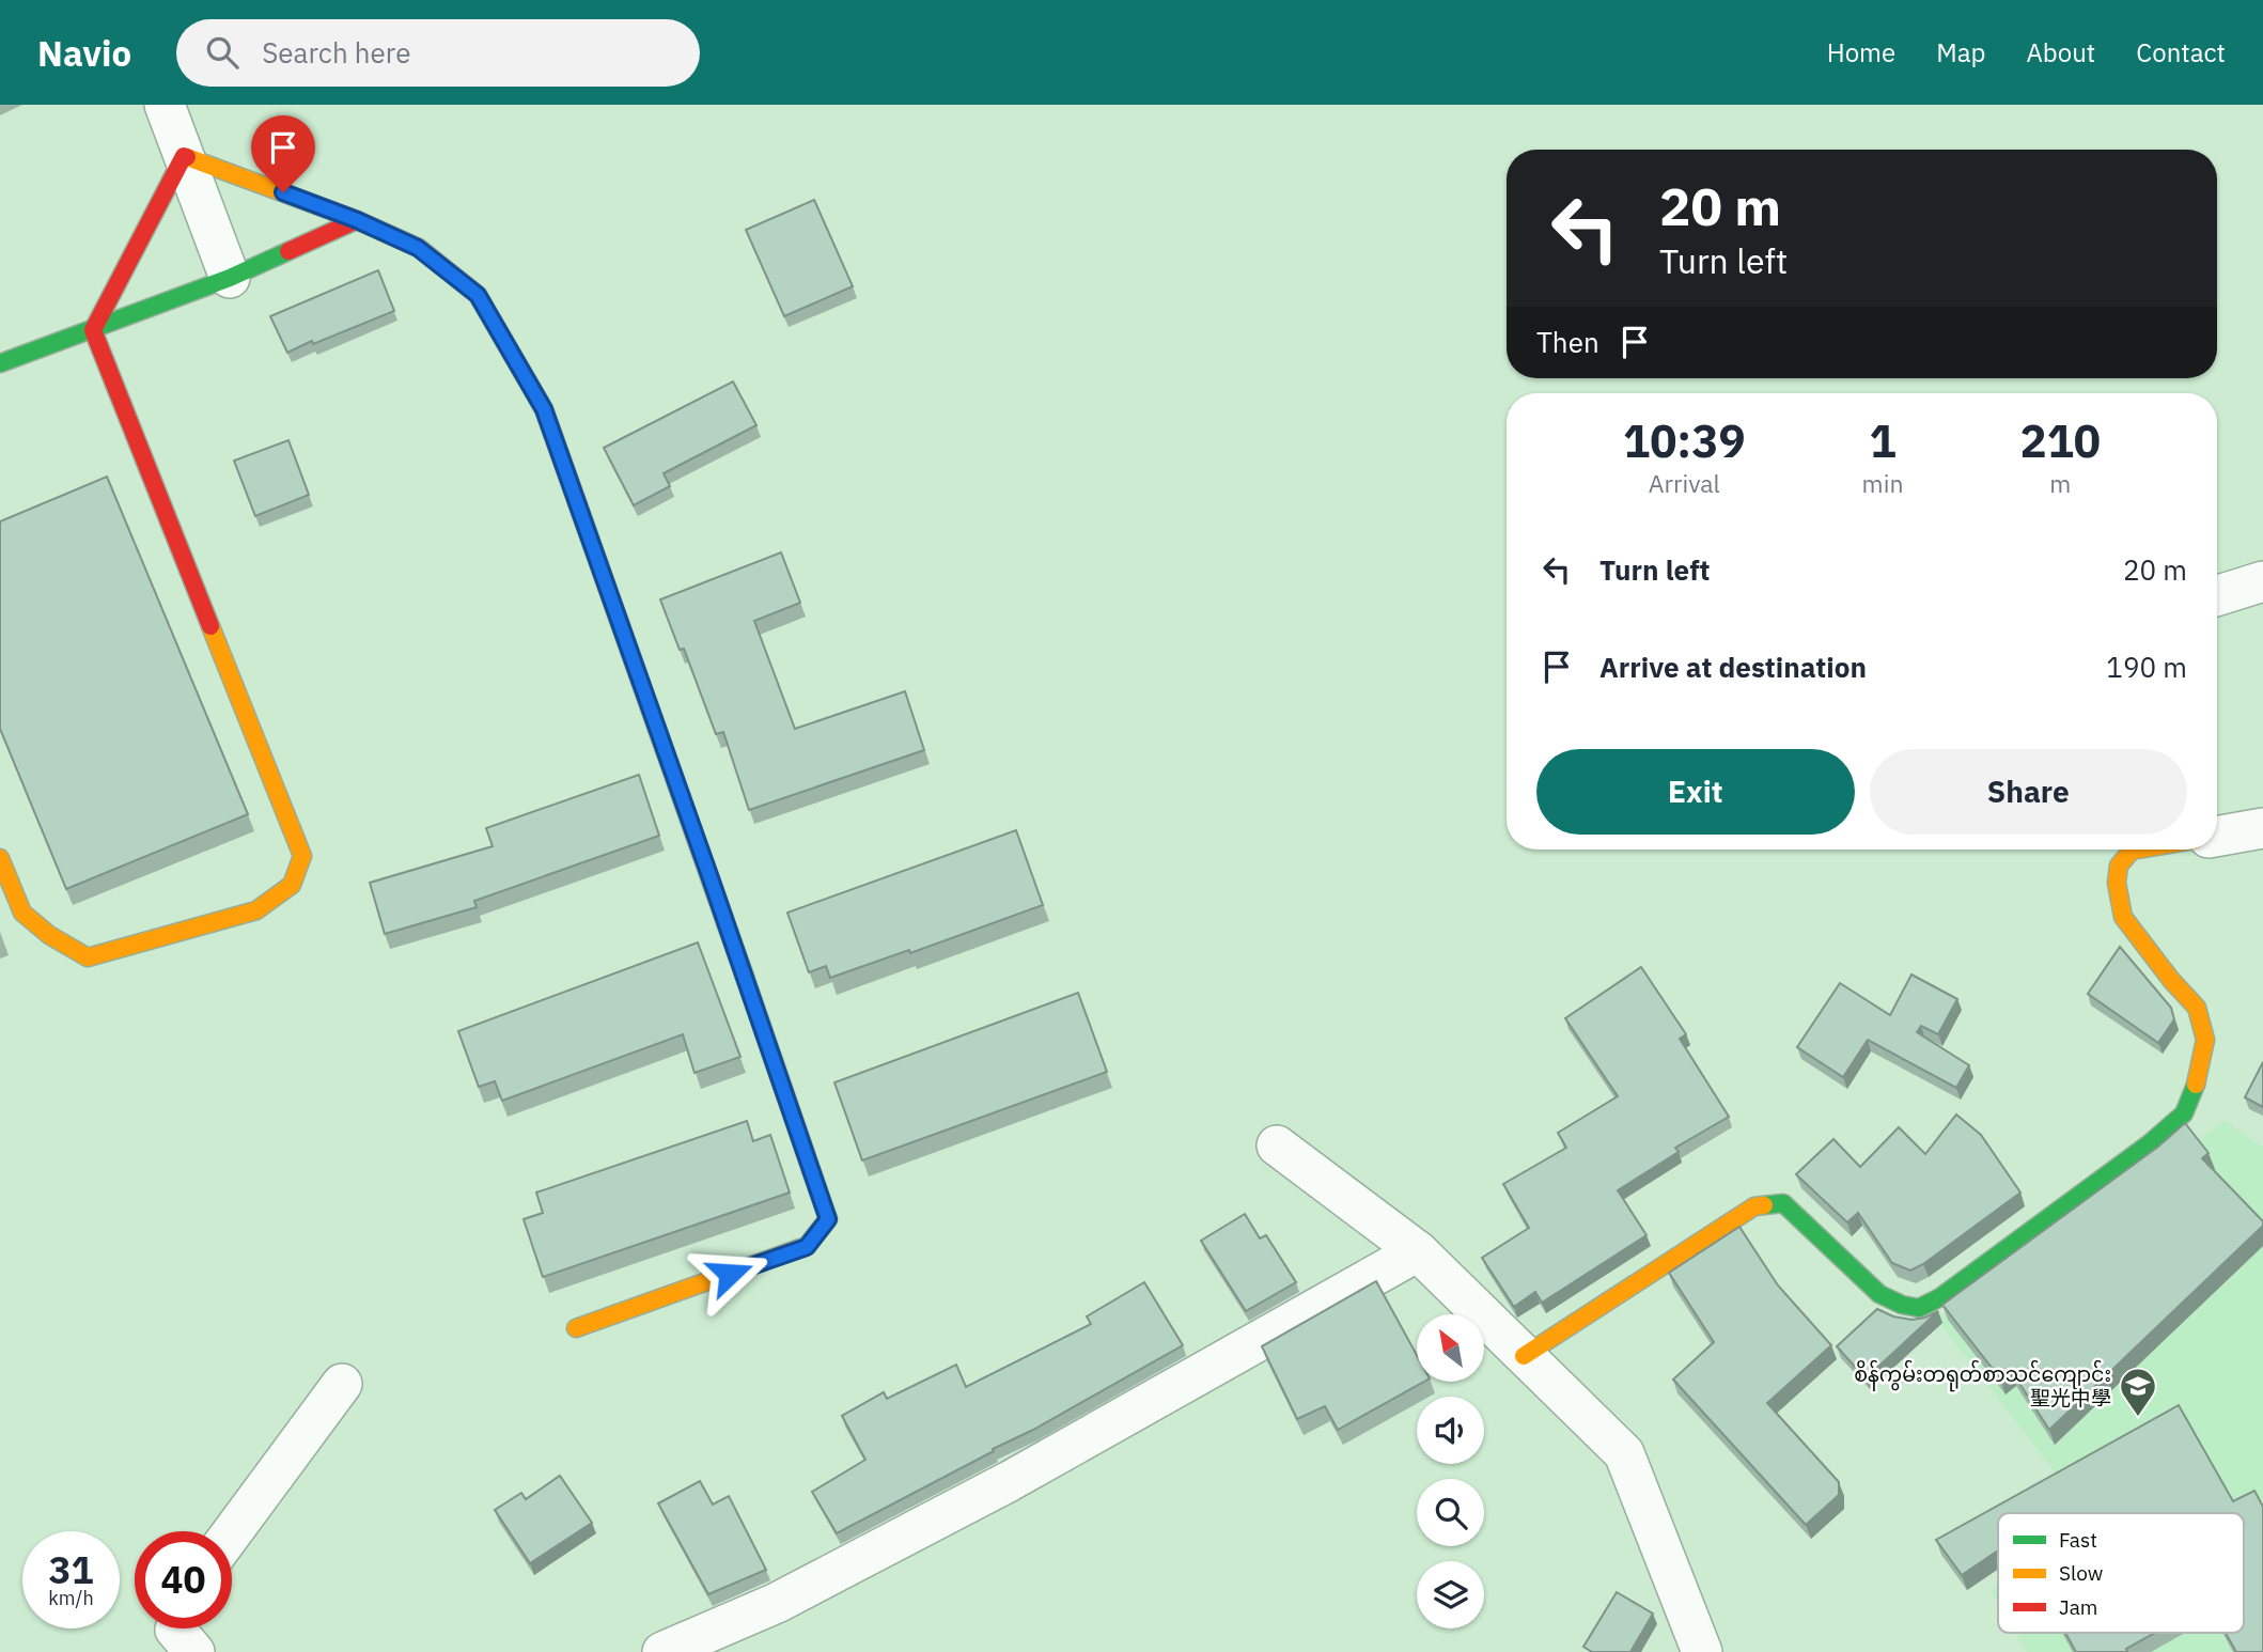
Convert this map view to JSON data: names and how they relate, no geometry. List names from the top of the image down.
{
  "places": {
    "school or university": ["စိန်ကွမ်းတရုတ်စာသင်ကျောင်း 聖光中學"]
  },
  "legend": ["Fast", "Slow", "Jam"],
  "north": "top left",
  "page": {
    "header": "Navio",
    "search": "Search here",
    "nav": [
      "Home",
      "Map",
      "About",
      "Contact"
    ],
    "turn": ["20 m", "Turn left"],
    "then": "Then",
    "eta": [
      "10:39",
      "Arrival",
      "1",
      "min",
      "210",
      "m"
    ],
    "list": [
      {
        "name": "Turn left",
        "value": "20 m"
      },
      {
        "name": "Arrive at destination",
        "value": "190 m"
      }
    ],
    "buttons": ["Exit", "Share"],
    "speed": "31 km/h",
    "limit": "40"
  }
}
